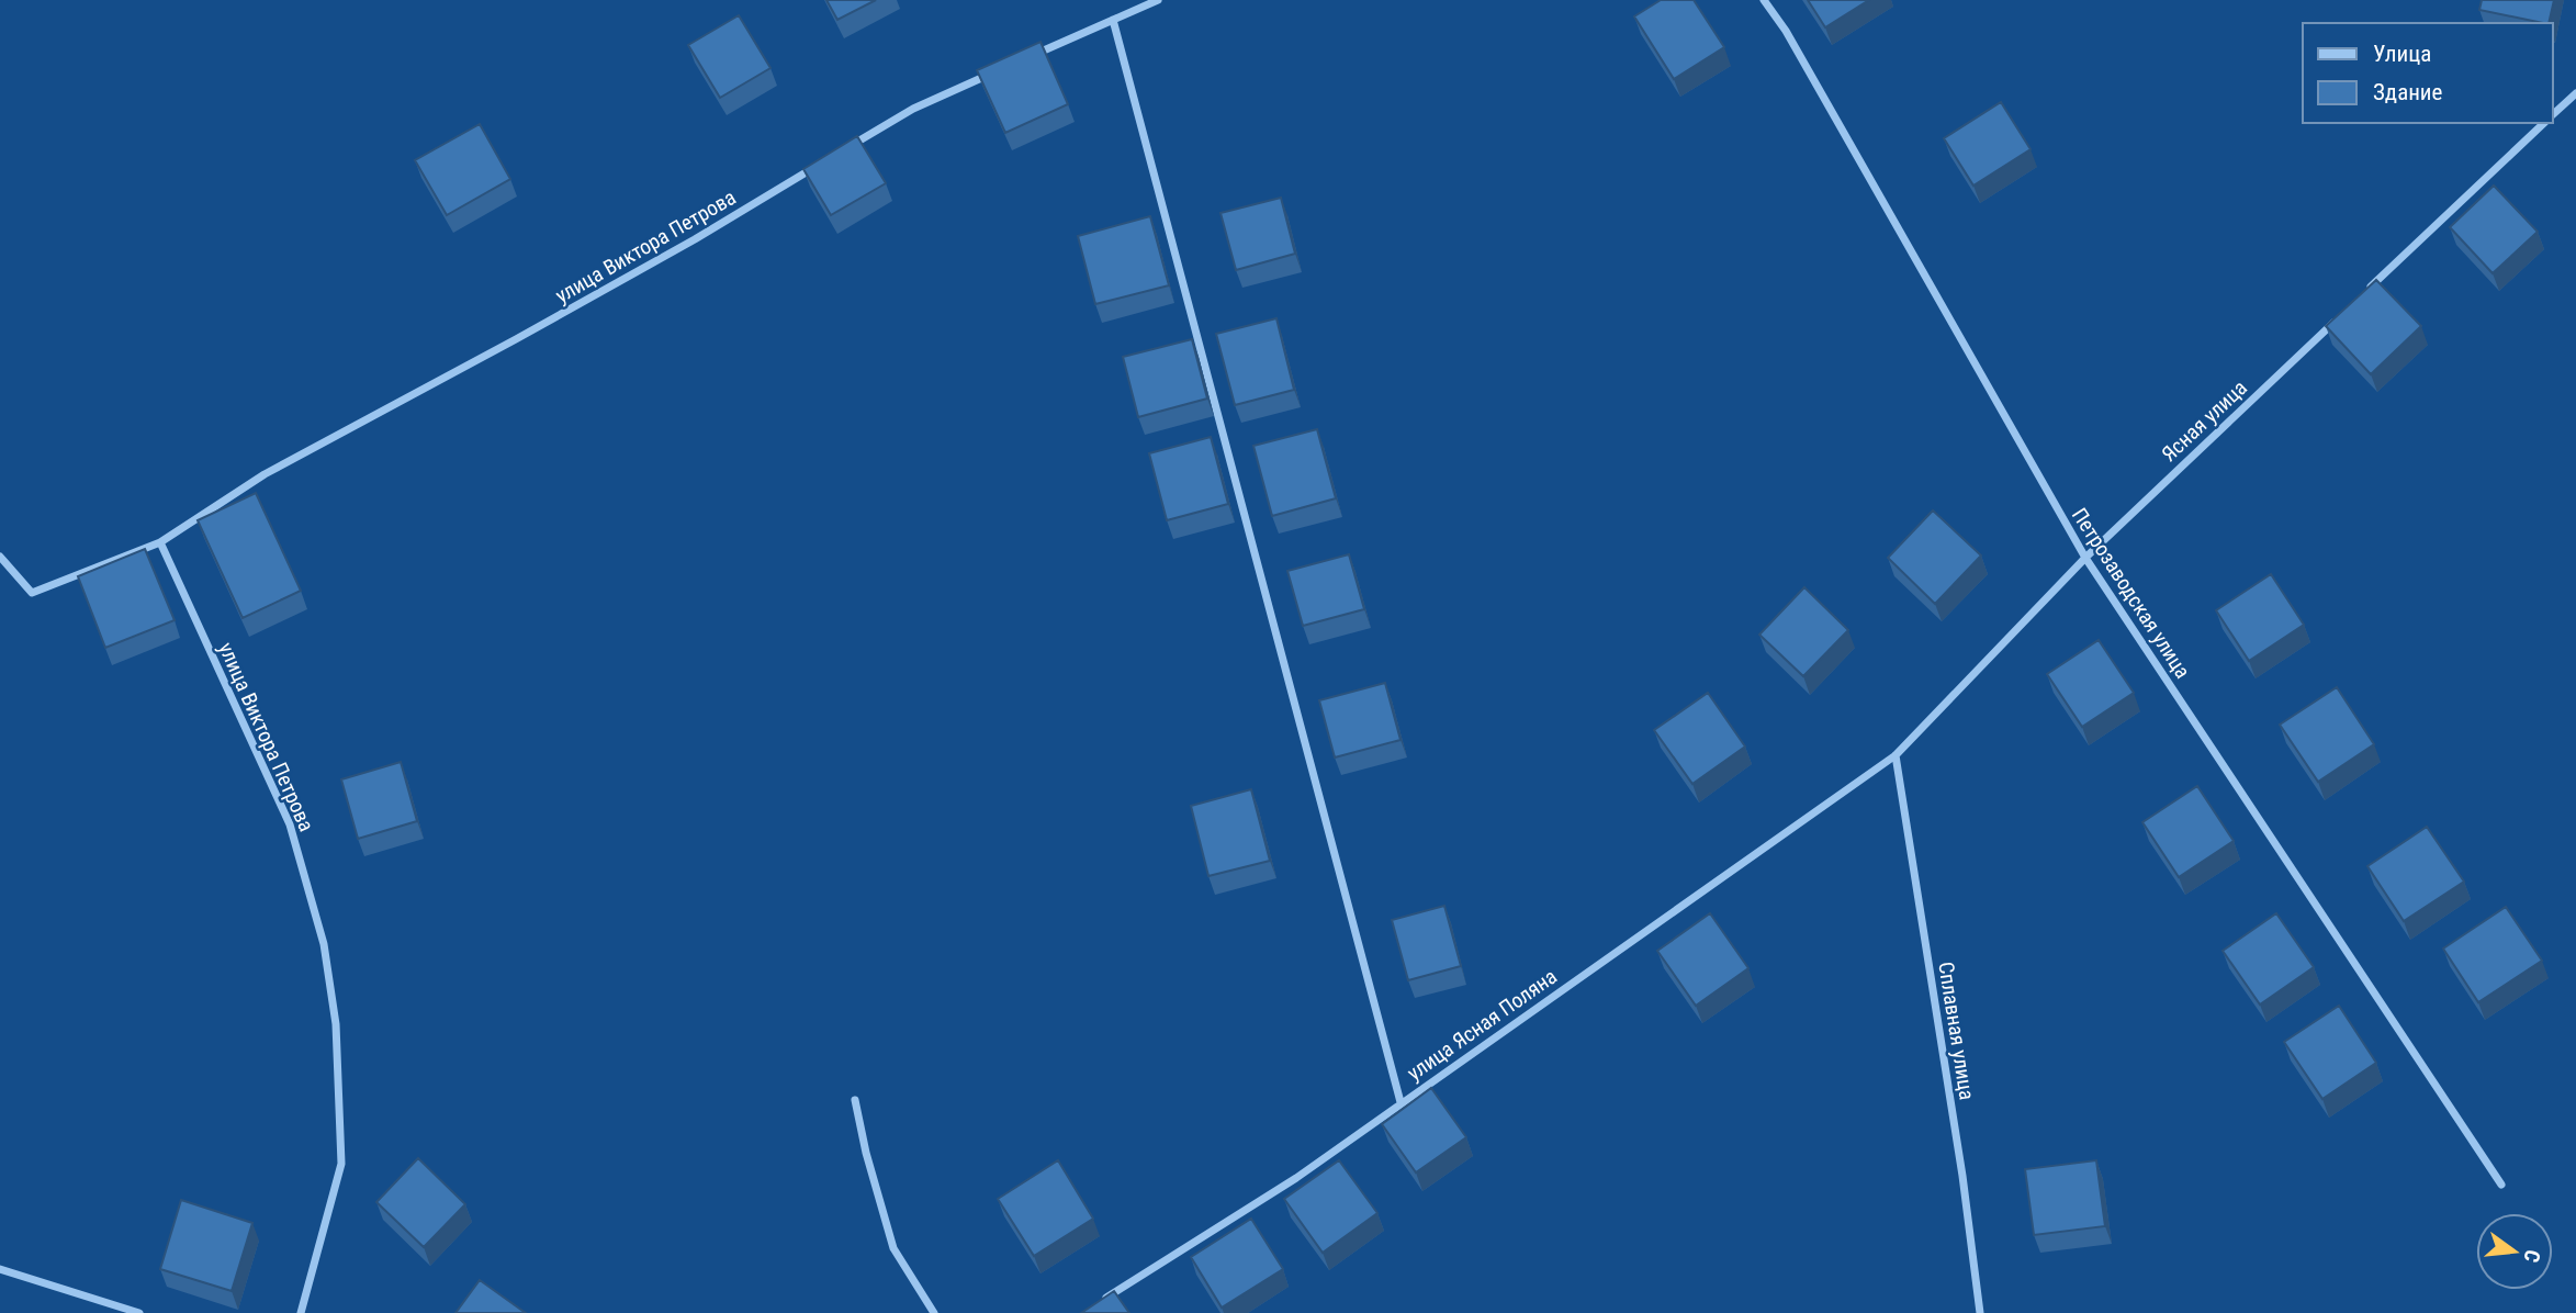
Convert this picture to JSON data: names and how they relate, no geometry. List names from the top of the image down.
{
  "streets": {
    "street": [
      "улица Виктора Петрова",
      "Ясная улица",
      "Петрозаводская улица",
      "улица Ясная Поляна",
      "Сплавная улица"
    ]
  },
  "crossings": [
    ["Ясная улица", "Петрозаводская улица"],
    ["Ясная улица", "улица Ясная Поляна"],
    ["Ясная улица", "Сплавная улица"],
    ["улица Ясная Поляна", "Сплавная улица"]
  ],
  "legend": ["Улица", "Здание"],
  "north": "right"
}
